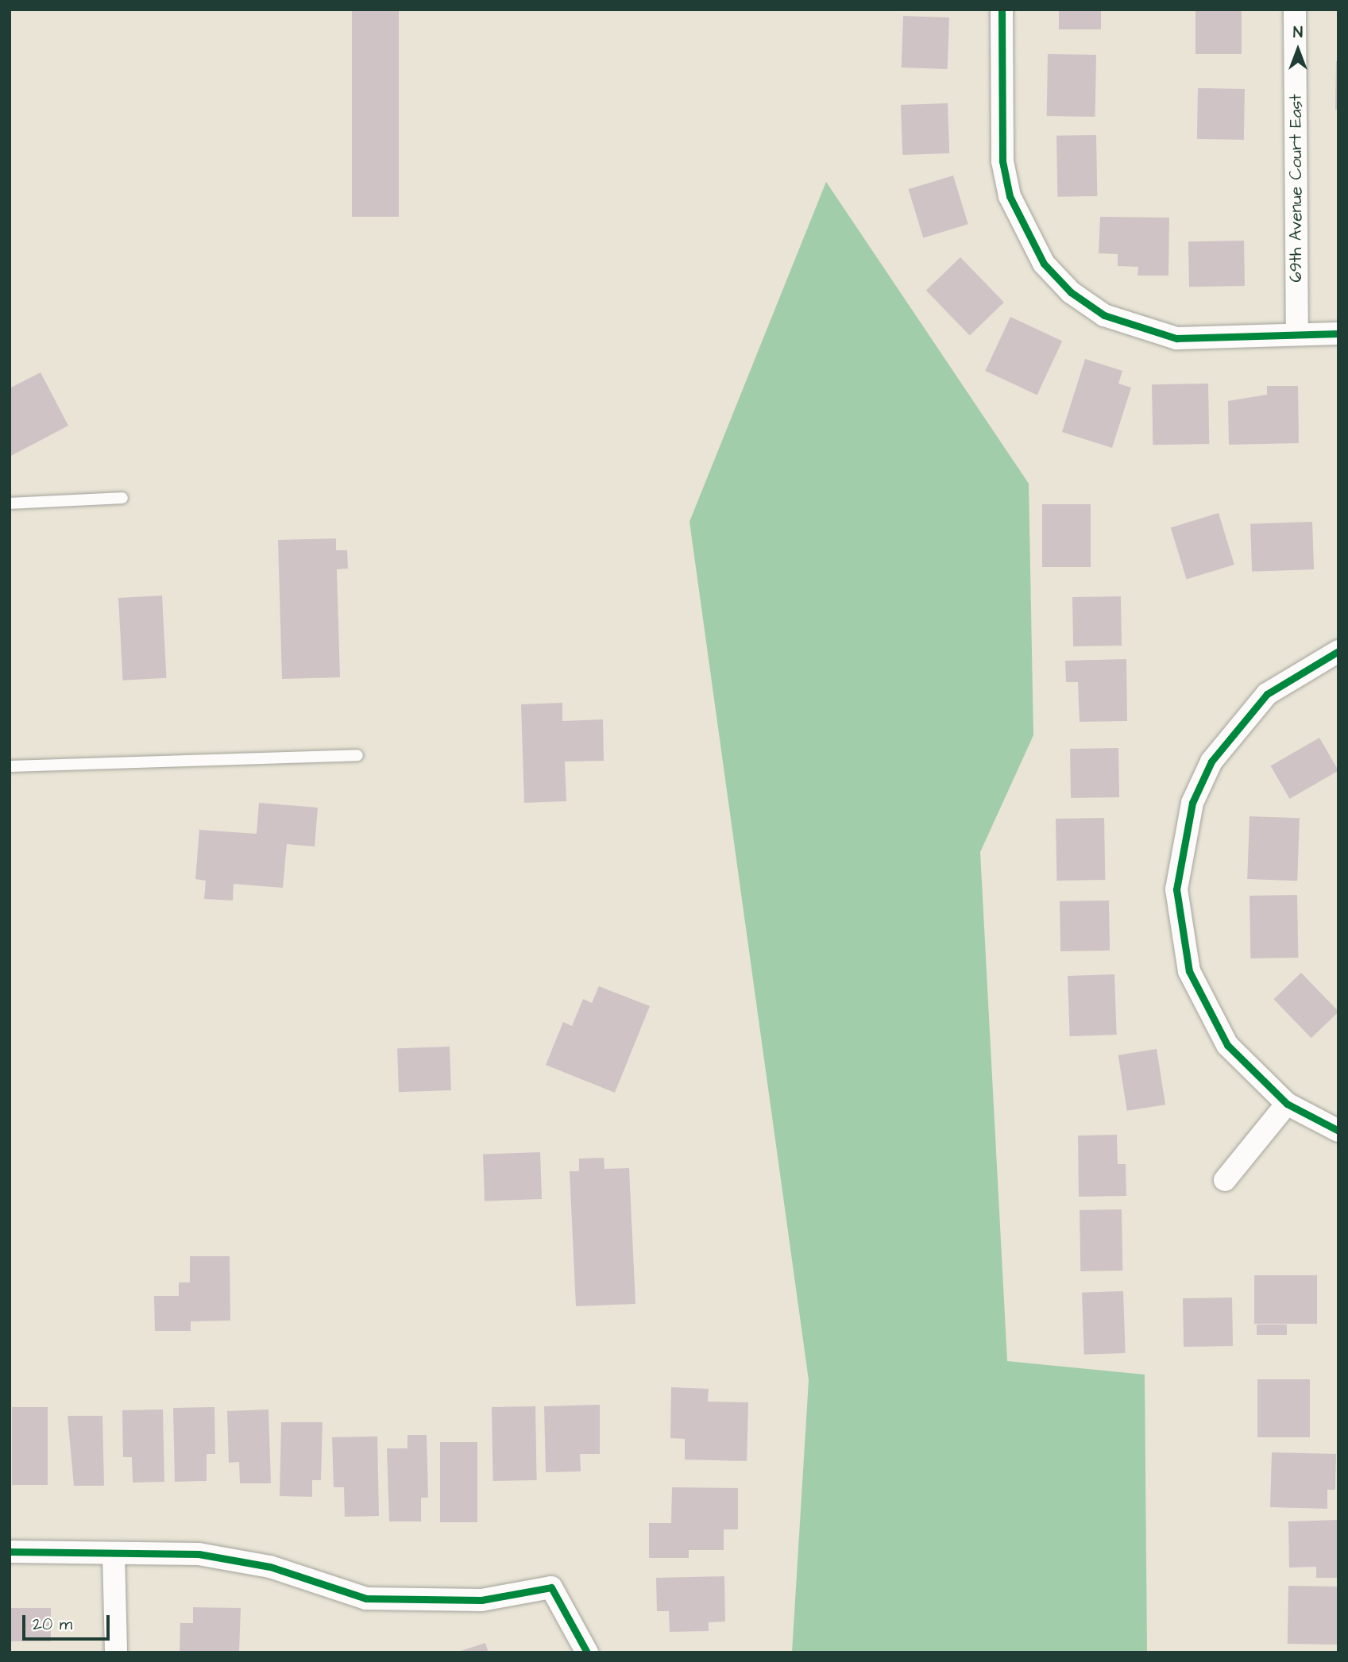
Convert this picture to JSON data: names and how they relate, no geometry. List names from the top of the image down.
{
  "streets": {
    "street": ["69th Avenue Court East"]
  },
  "scale_bar": "20 m",
  "north": "top"
}
